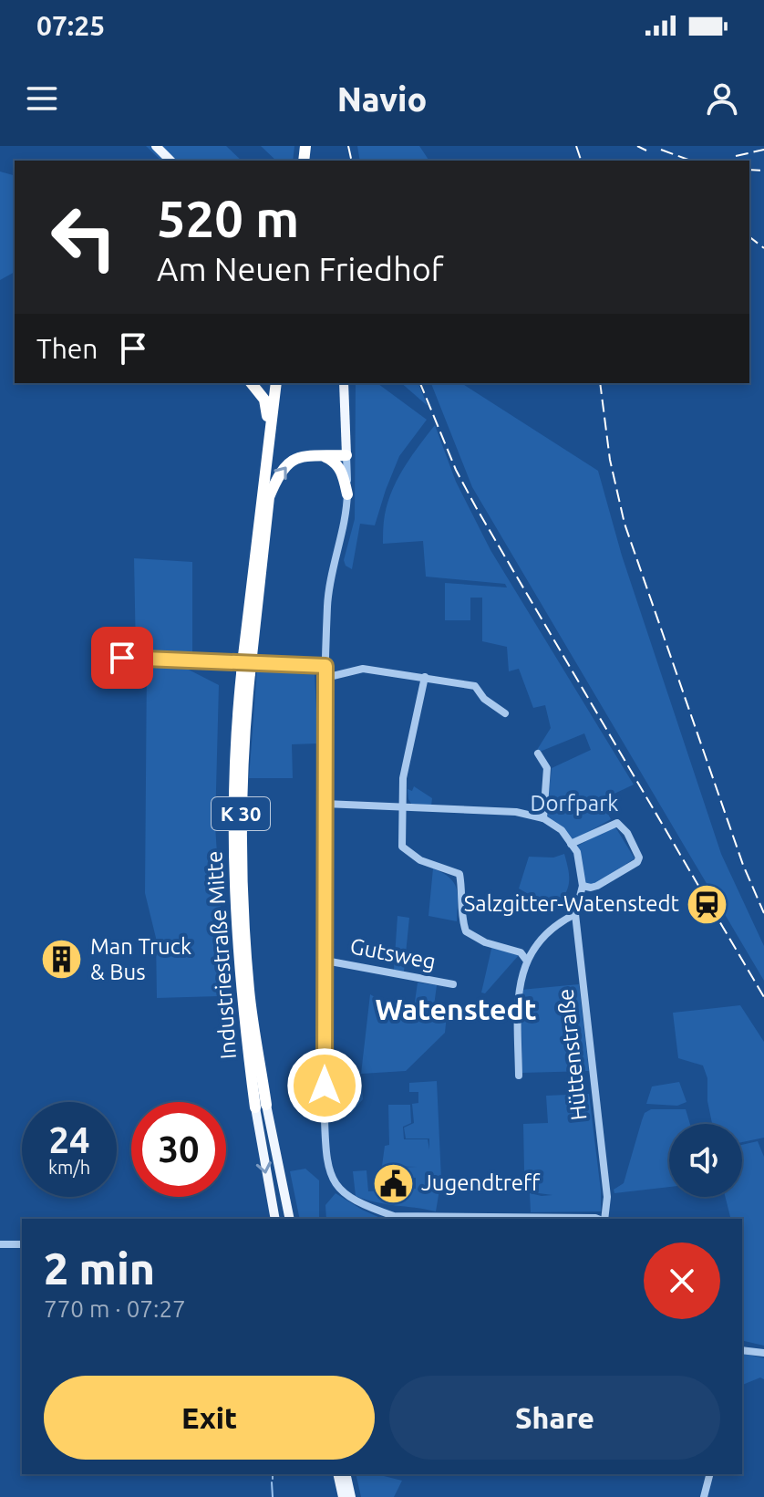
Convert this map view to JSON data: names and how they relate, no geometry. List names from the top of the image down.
{
  "streets": {
    "highway": ["K 30", "Industriestraße Mitte"],
    "street": ["Gutsweg", "Hüttenstraße"]
  },
  "districts": ["Watenstedt"],
  "parks": ["Dorfpark"],
  "places": {
    "station": ["Salzgitter-Watenstedt"],
    "building": ["Man Truck & Bus"],
    "public building": ["Jugendtreff"]
  },
  "page": {
    "status": "07:25",
    "header": "Navio",
    "turn": ["520 m", "Am Neuen Friedhof"],
    "then": "Then",
    "speed": "24 km/h",
    "limit": "30",
    "heading": ["2 min", "770 m · 07:27"],
    "buttons": ["Exit", "Share"]
  }
}
